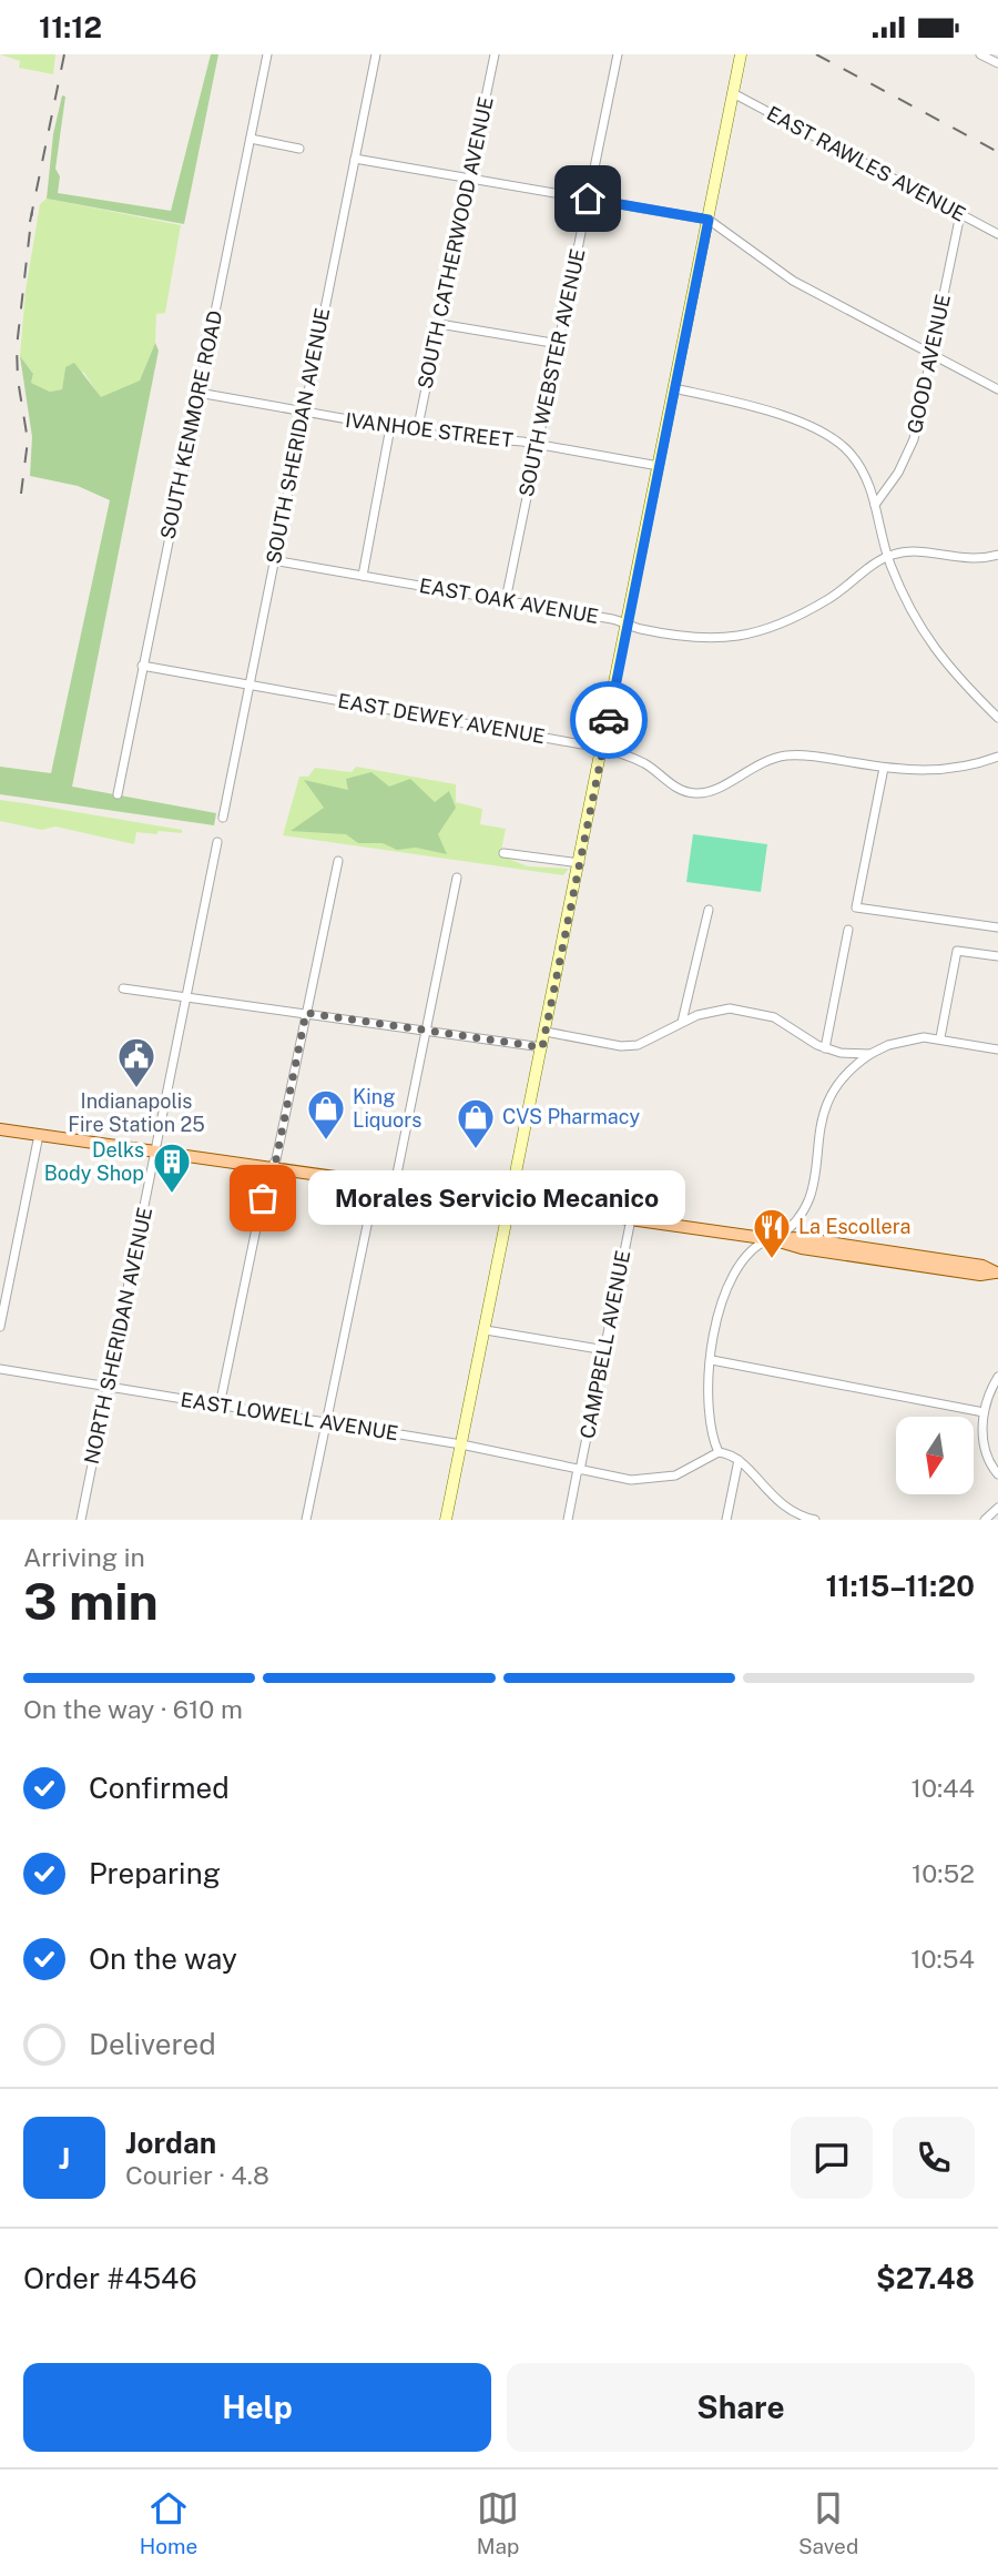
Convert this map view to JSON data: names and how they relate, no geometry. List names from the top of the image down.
{
  "streets": {
    "street": [
      "EAST RAWLES AVENUE",
      "SOUTH CATHERWOOD AVENUE",
      "GOOD AVENUE",
      "SOUTH WEBSTER AVENUE",
      "SOUTH KENMORE ROAD",
      "IVANHOE STREET",
      "SOUTH SHERIDAN AVENUE",
      "EAST OAK AVENUE",
      "EAST DEWEY AVENUE",
      "NORTH SHERIDAN AVENUE",
      "CAMPBELL AVENUE",
      "EAST LOWELL AVENUE"
    ]
  },
  "crossings": [
    ["EAST RAWLES AVENUE", "GOOD AVENUE"],
    ["SOUTH CATHERWOOD AVENUE", "IVANHOE STREET"],
    ["SOUTH WEBSTER AVENUE", "IVANHOE STREET"],
    ["SOUTH WEBSTER AVENUE", "EAST OAK AVENUE"],
    ["SOUTH KENMORE ROAD", "IVANHOE STREET"],
    ["SOUTH KENMORE ROAD", "EAST DEWEY AVENUE"],
    ["IVANHOE STREET", "SOUTH SHERIDAN AVENUE"],
    ["SOUTH SHERIDAN AVENUE", "EAST OAK AVENUE"],
    ["SOUTH SHERIDAN AVENUE", "EAST DEWEY AVENUE"],
    ["NORTH SHERIDAN AVENUE", "EAST LOWELL AVENUE"],
    ["CAMPBELL AVENUE", "EAST LOWELL AVENUE"]
  ],
  "places": {
    "public building": ["Indianapolis Fire Station 25"],
    "shop": ["King Liquors", "CVS Pharmacy"],
    "building": ["Delks Body Shop"],
    "other": ["Morales Servicio Mecanico"],
    "restaurant": ["La Escollera"]
  },
  "north": "bottom",
  "page": {
    "status": "11:12",
    "bubble": "Morales Servicio Mecanico",
    "heading": ["3 min", "Arriving in", "11:15–11:20"],
    "panel": [
      "Jordan",
      "Courier · 4.8",
      "Order #4546",
      "$27.48"
    ],
    "bar": "On the way · 610 m",
    "list": [
      ["Confirmed", "10:44"],
      ["Preparing", "10:52"],
      ["On the way", "10:54"],
      "Delivered"
    ],
    "round": "J",
    "buttons": ["Help", "Share"],
    "tabs": ["Home", "Map", "Saved"]
  }
}
